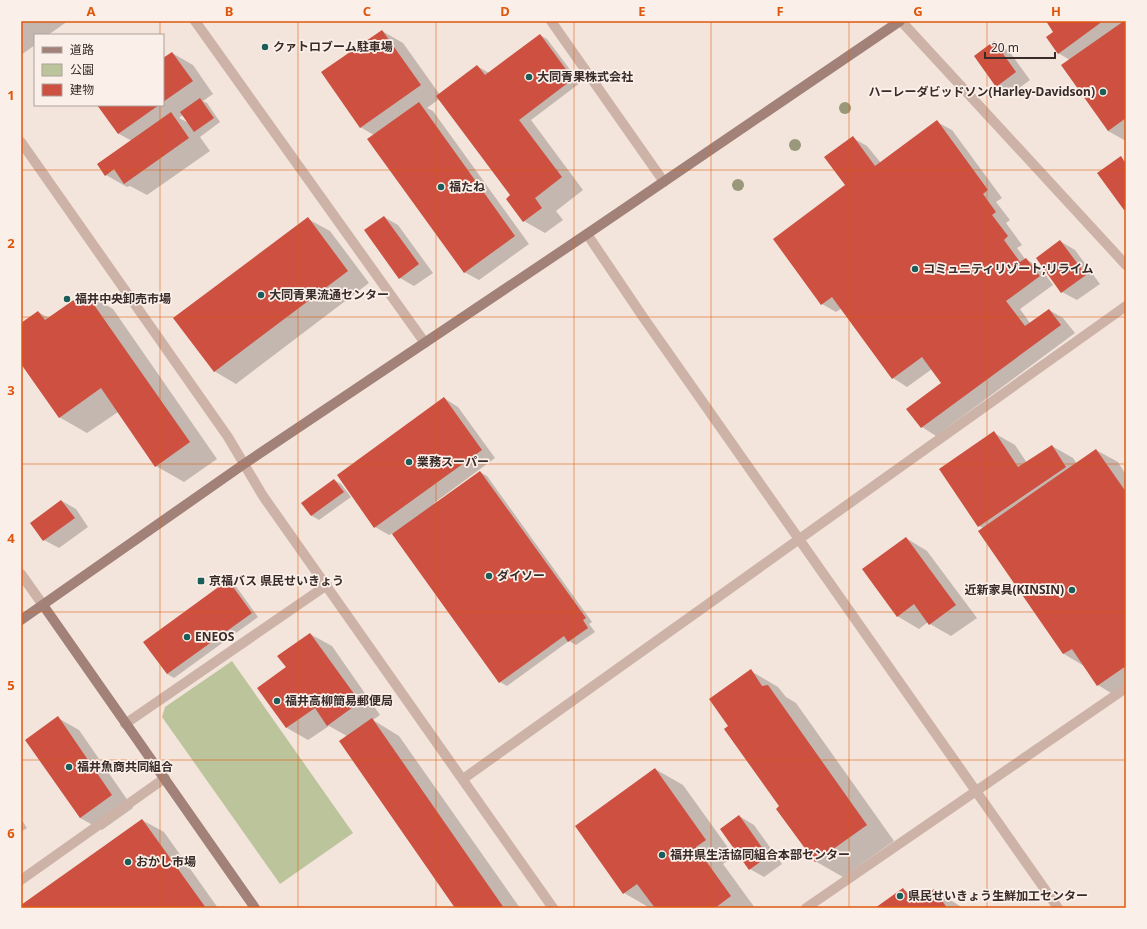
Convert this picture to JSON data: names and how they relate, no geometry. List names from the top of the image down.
{
  "places": {
    "other": [
      "クァトロブーム駐車場",
      "大同青果株式会社",
      "ハーレーダビッドソン(Harley-Davidson)",
      "福たね",
      "コミュニティリゾート;リライム",
      "大同青果流通センター",
      "福井中央卸売市場",
      "業務スーパー",
      "ダイソー",
      "近新家具(KINSIN)",
      "ENEOS",
      "福井高柳簡易郵便局",
      "福井魚商共同組合",
      "福井県生活協同組合本部センター",
      "おかし市場",
      "県民せいきょう生鮮加工センター"
    ],
    "transit": ["京福バス 県民せいきょう"]
  },
  "legend": ["道路", "公園", "建物"],
  "scale_bar": "20 m",
  "grid": {
    "columns": [
      "A",
      "B",
      "C",
      "D",
      "E",
      "F",
      "G",
      "H"
    ],
    "rows": [
      "1",
      "2",
      "3",
      "4",
      "5",
      "6"
    ]
  }
}
